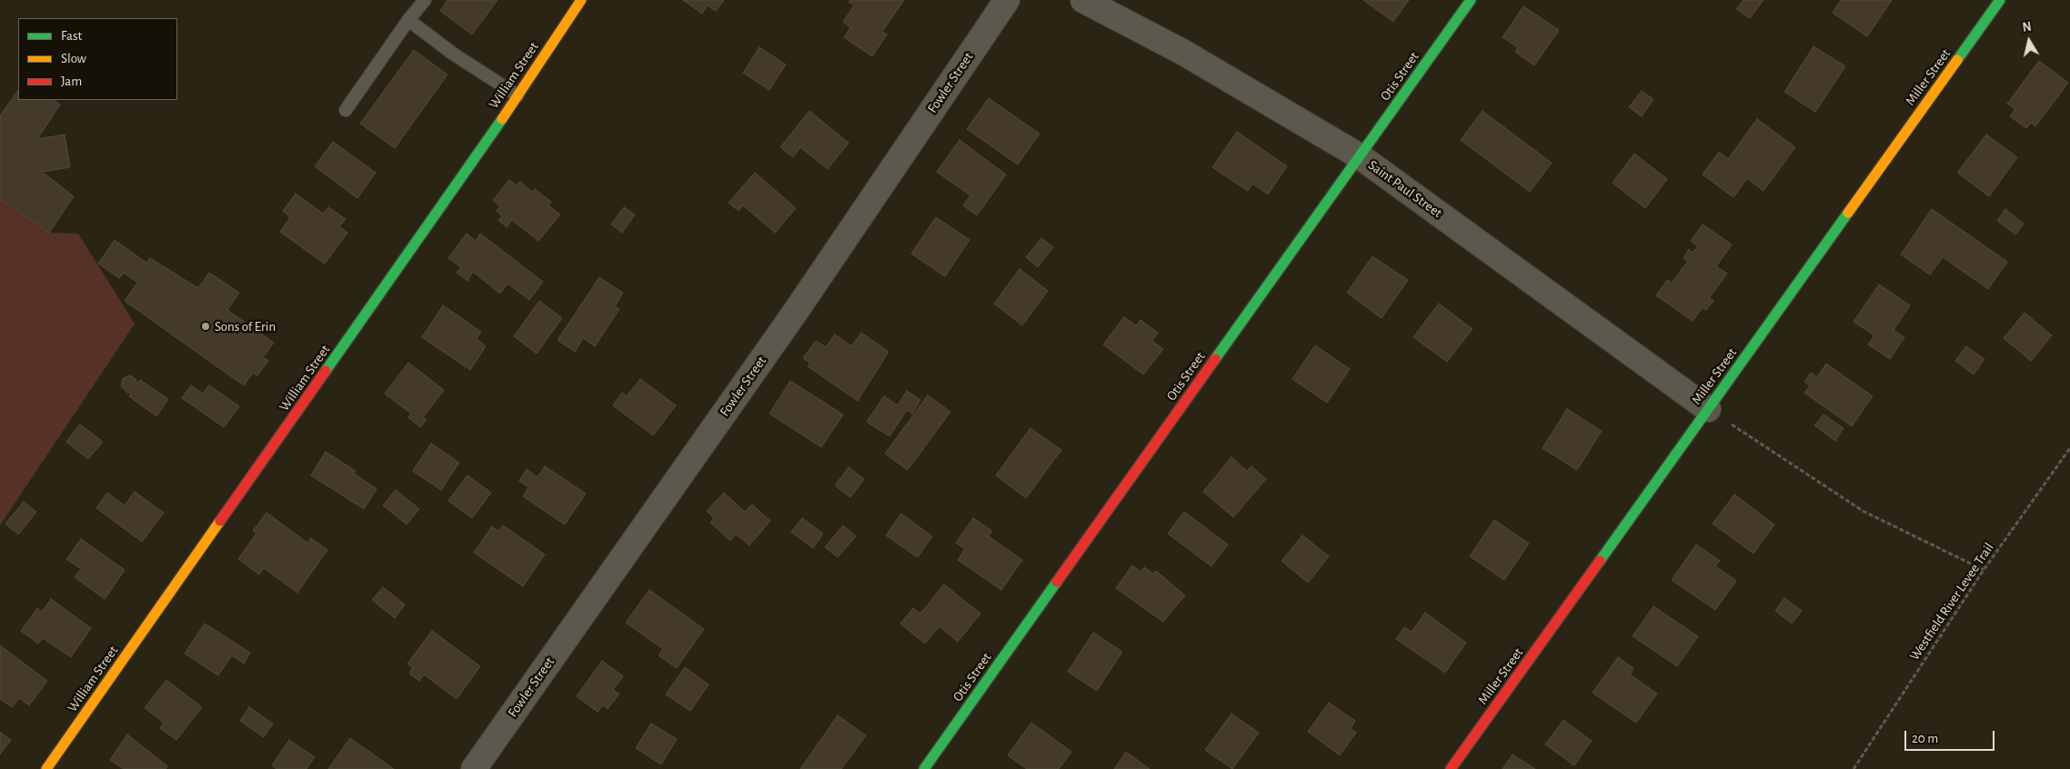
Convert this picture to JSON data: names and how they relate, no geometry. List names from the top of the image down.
{
  "streets": {
    "street": [
      "William Street",
      "Otis Street",
      "Miller Street",
      "Fowler Street",
      "Saint Paul Street"
    ],
    "path": ["Westfield River Levee Trail"]
  },
  "crossings": [
    ["Otis Street", "Saint Paul Street"],
    ["Miller Street", "Saint Paul Street"]
  ],
  "places": ["Sons of Erin"],
  "legend": ["Fast", "Slow", "Jam"],
  "scale_bar": "20 m",
  "north": "top"
}
